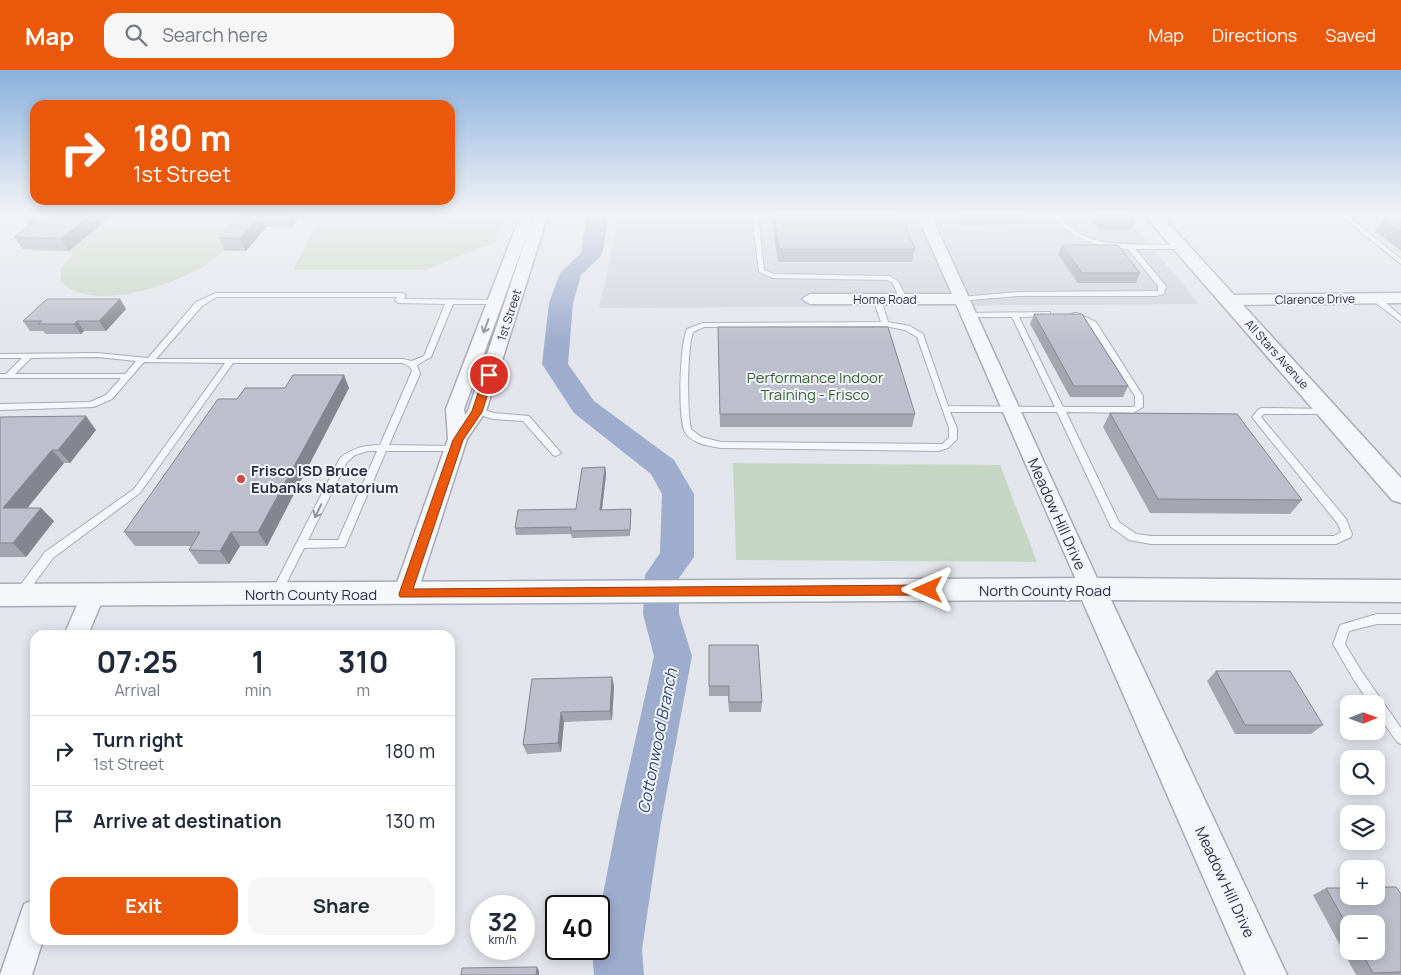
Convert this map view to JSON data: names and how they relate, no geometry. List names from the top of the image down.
{
  "streets": {
    "street": [
      "Home Road",
      "Clarence Drive",
      "1st Street",
      "All Stars Avenue",
      "Meadow Hill Drive",
      "North County Road"
    ]
  },
  "crossings": [
    ["Home Road", "Meadow Hill Drive"],
    ["Clarence Drive", "All Stars Avenue"],
    ["1st Street", "North County Road"],
    ["Meadow Hill Drive", "North County Road"]
  ],
  "water": ["Cottonwood Branch"],
  "parks": ["Performance Indoor Training - Frisco"],
  "places": ["Frisco ISD Bruce Eubanks Natatorium"],
  "north": "right",
  "page": {
    "header": "Map",
    "search": "Search here",
    "nav": ["Map", "Directions", "Saved"],
    "turn": ["180 m", "1st Street"],
    "eta": [
      "07:25",
      "Arrival",
      "1",
      "min",
      "310",
      "m"
    ],
    "map_buttons": ["+", "−"],
    "list": [
      {
        "name": "Turn right",
        "note": "1st Street",
        "value": "180 m"
      },
      {
        "name": "Arrive at destination",
        "value": "130 m"
      }
    ],
    "buttons": ["Exit", "Share"],
    "speed": "32 km/h",
    "limit": "40"
  }
}
